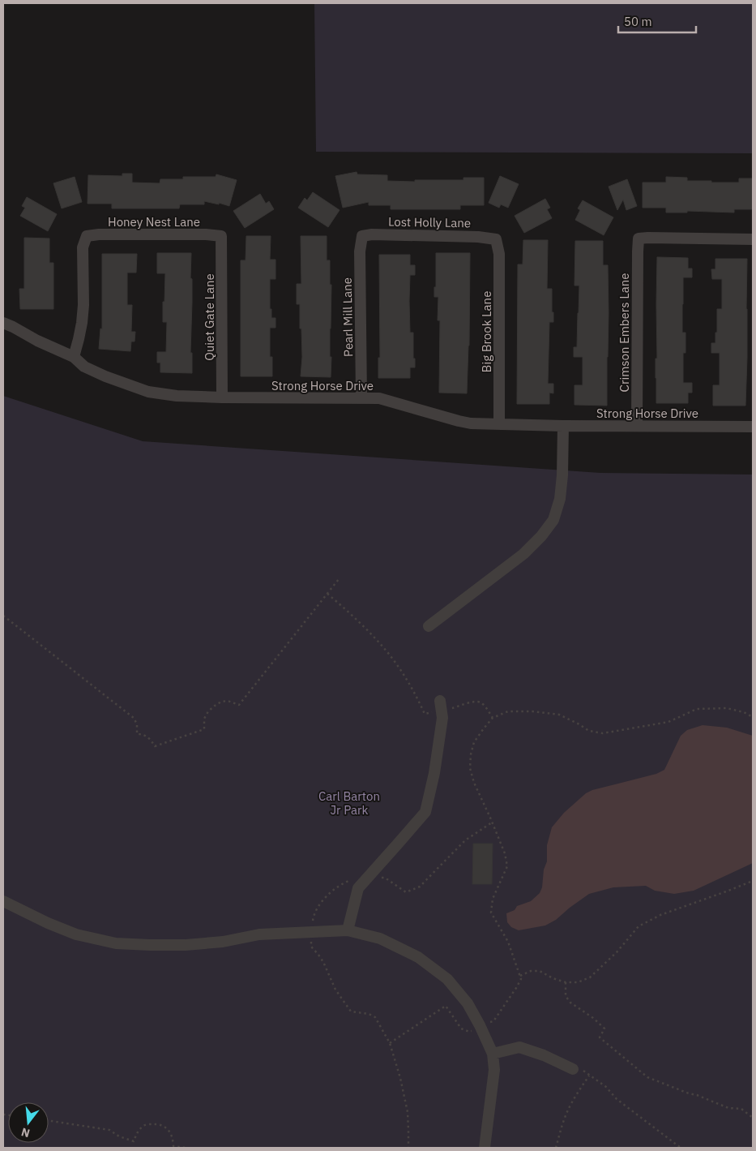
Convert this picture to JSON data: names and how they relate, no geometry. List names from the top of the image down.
{
  "streets": {
    "street": [
      "Honey Nest Lane",
      "Lost Holly Lane",
      "Quiet Gate Lane",
      "Pearl Mill Lane",
      "Big Brook Lane",
      "Crimson Embers Lane",
      "Strong Horse Drive"
    ]
  },
  "crossings": [
    ["Honey Nest Lane", "Quiet Gate Lane"],
    ["Honey Nest Lane", "Strong Horse Drive"],
    ["Lost Holly Lane", "Pearl Mill Lane"],
    ["Lost Holly Lane", "Big Brook Lane"],
    ["Quiet Gate Lane", "Strong Horse Drive"],
    ["Pearl Mill Lane", "Strong Horse Drive"],
    ["Big Brook Lane", "Strong Horse Drive"],
    ["Crimson Embers Lane", "Strong Horse Drive"]
  ],
  "parks": ["Carl Barton Jr Park"],
  "scale_bar": "50 m",
  "north": "bottom"
}
